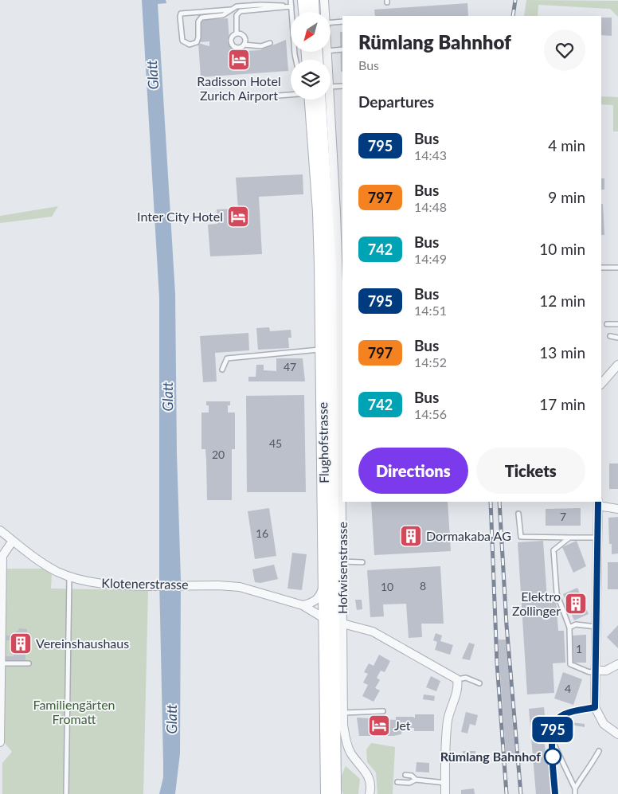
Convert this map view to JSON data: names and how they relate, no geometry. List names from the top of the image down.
{
  "streets": {
    "main road": ["Flughofstrasse"],
    "street": ["Hofwisenstrasse", "Klotenerstrasse"]
  },
  "crossings": [
    ["Flughofstrasse", "Klotenerstrasse"]
  ],
  "water": ["Glatt"],
  "parks": ["Familiengärten Fromatt"],
  "places": {
    "hotel": ["Radisson Hotel Zurich Airport", "Inter City Hotel", "Jet"],
    "building": ["Dormakaba AG", "Elektro Zollinger", "Vereinshaushaus"],
    "other": ["Rümlang Bahnhof"]
  },
  "lines": ["bus line 795"],
  "house_numbers": [
    "47",
    "45",
    "20",
    "7",
    "16",
    "8",
    "10",
    "1",
    "4"
  ],
  "north": "bottom left",
  "page": {
    "on_map": "795",
    "heading": [
      ["Rümlang Bahnhof", "Bus"],
      "Departures"
    ],
    "list": [
      {
        "mark": "795",
        "name": "Bus",
        "note": "14:43",
        "value": "4 min"
      },
      {
        "mark": "797",
        "name": "Bus",
        "note": "14:48",
        "value": "9 min"
      },
      {
        "mark": "742",
        "name": "Bus",
        "note": "14:49",
        "value": "10 min"
      },
      {
        "mark": "795",
        "name": "Bus",
        "note": "14:51",
        "value": "12 min"
      },
      {
        "mark": "797",
        "name": "Bus",
        "note": "14:52",
        "value": "13 min"
      },
      {
        "mark": "742",
        "name": "Bus",
        "note": "14:56",
        "value": "17 min"
      }
    ],
    "buttons": ["Directions", "Tickets"]
  }
}
